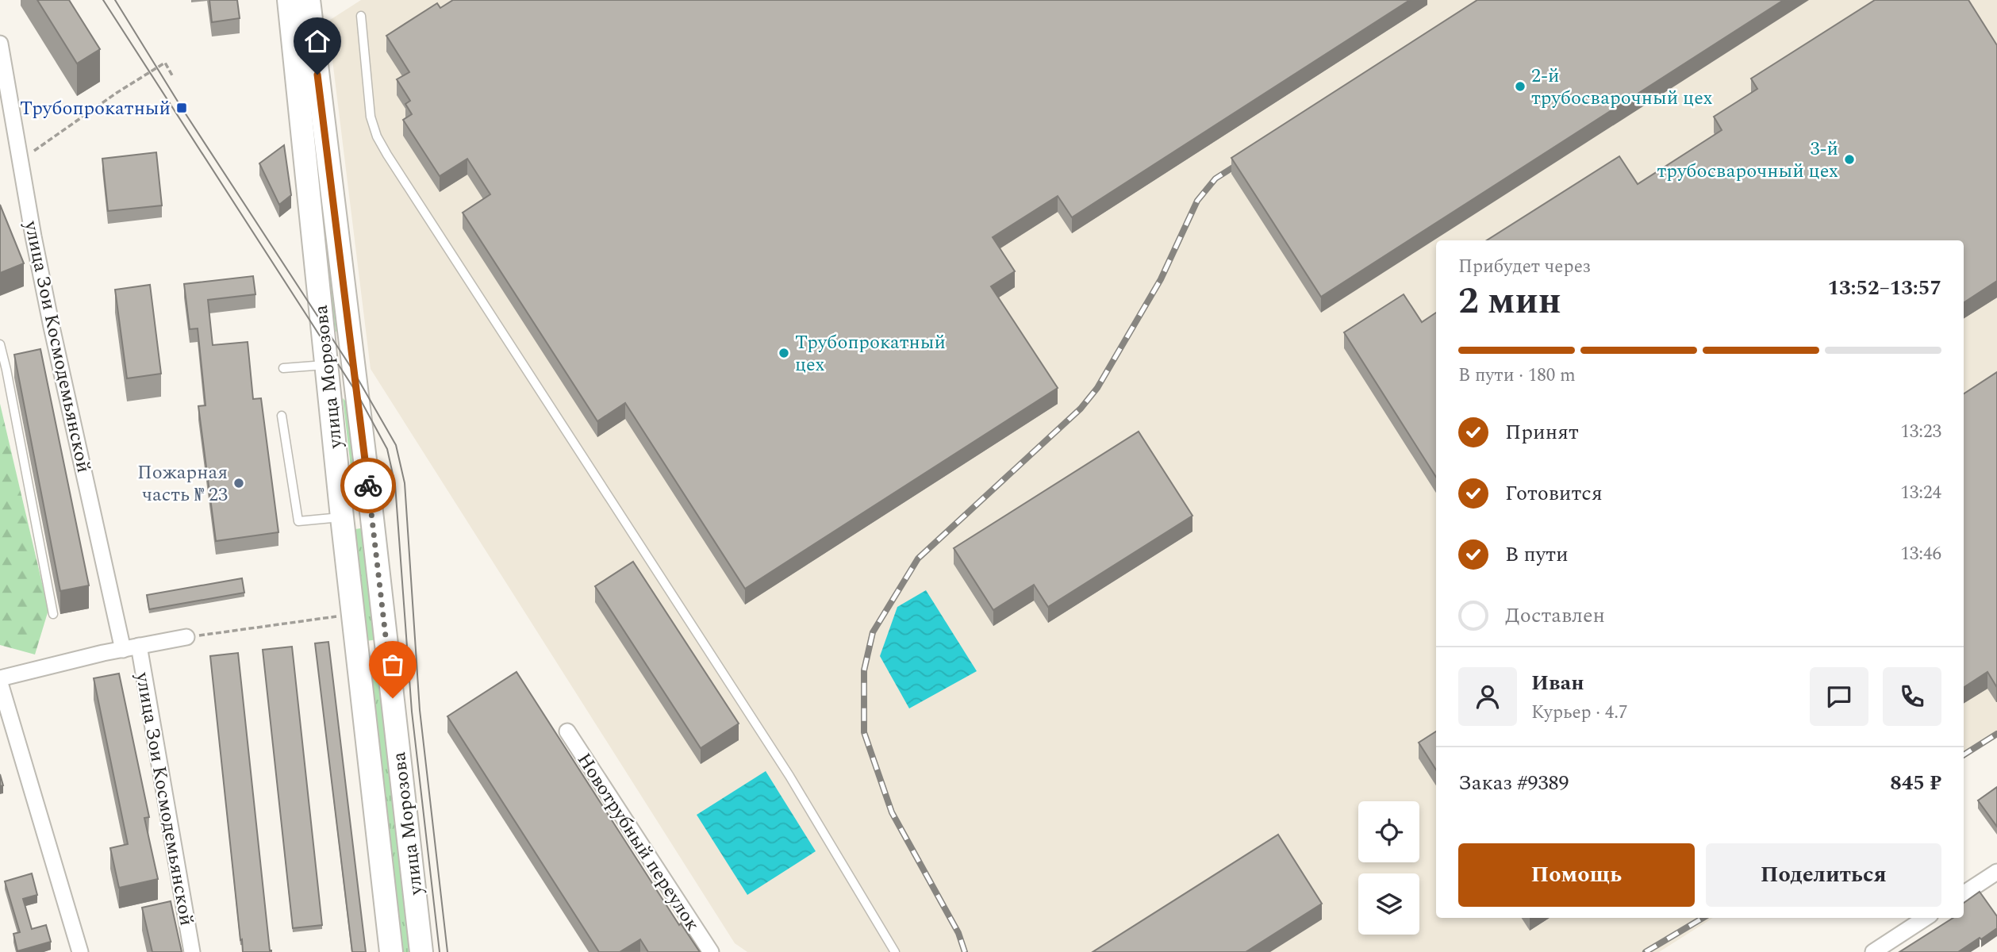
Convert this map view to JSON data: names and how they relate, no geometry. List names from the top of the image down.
{
  "streets": {
    "main road": ["улица Морозова"],
    "street": ["улица Зои Космодемьянской", "Новотрубный переулок"]
  },
  "places": {
    "other": [
      "2-й трубосварочный цех",
      "3-й трубосварочный цех",
      "Трубопрокатный цех",
      "Пожарная часть № 23"
    ],
    "transit": ["Трубопрокатный"]
  },
  "page": {
    "heading": ["2 мин", "Прибудет через", "13:52–13:57"],
    "panel": [
      "Иван",
      "Курьер · 4.7",
      "Заказ #9389",
      "845 ₽"
    ],
    "bar": "В пути · 180 m",
    "list": [
      ["Принят", "13:23"],
      ["Готовится", "13:24"],
      ["В пути", "13:46"],
      "Доставлен"
    ],
    "buttons": ["Помощь", "Поделиться"]
  }
}
